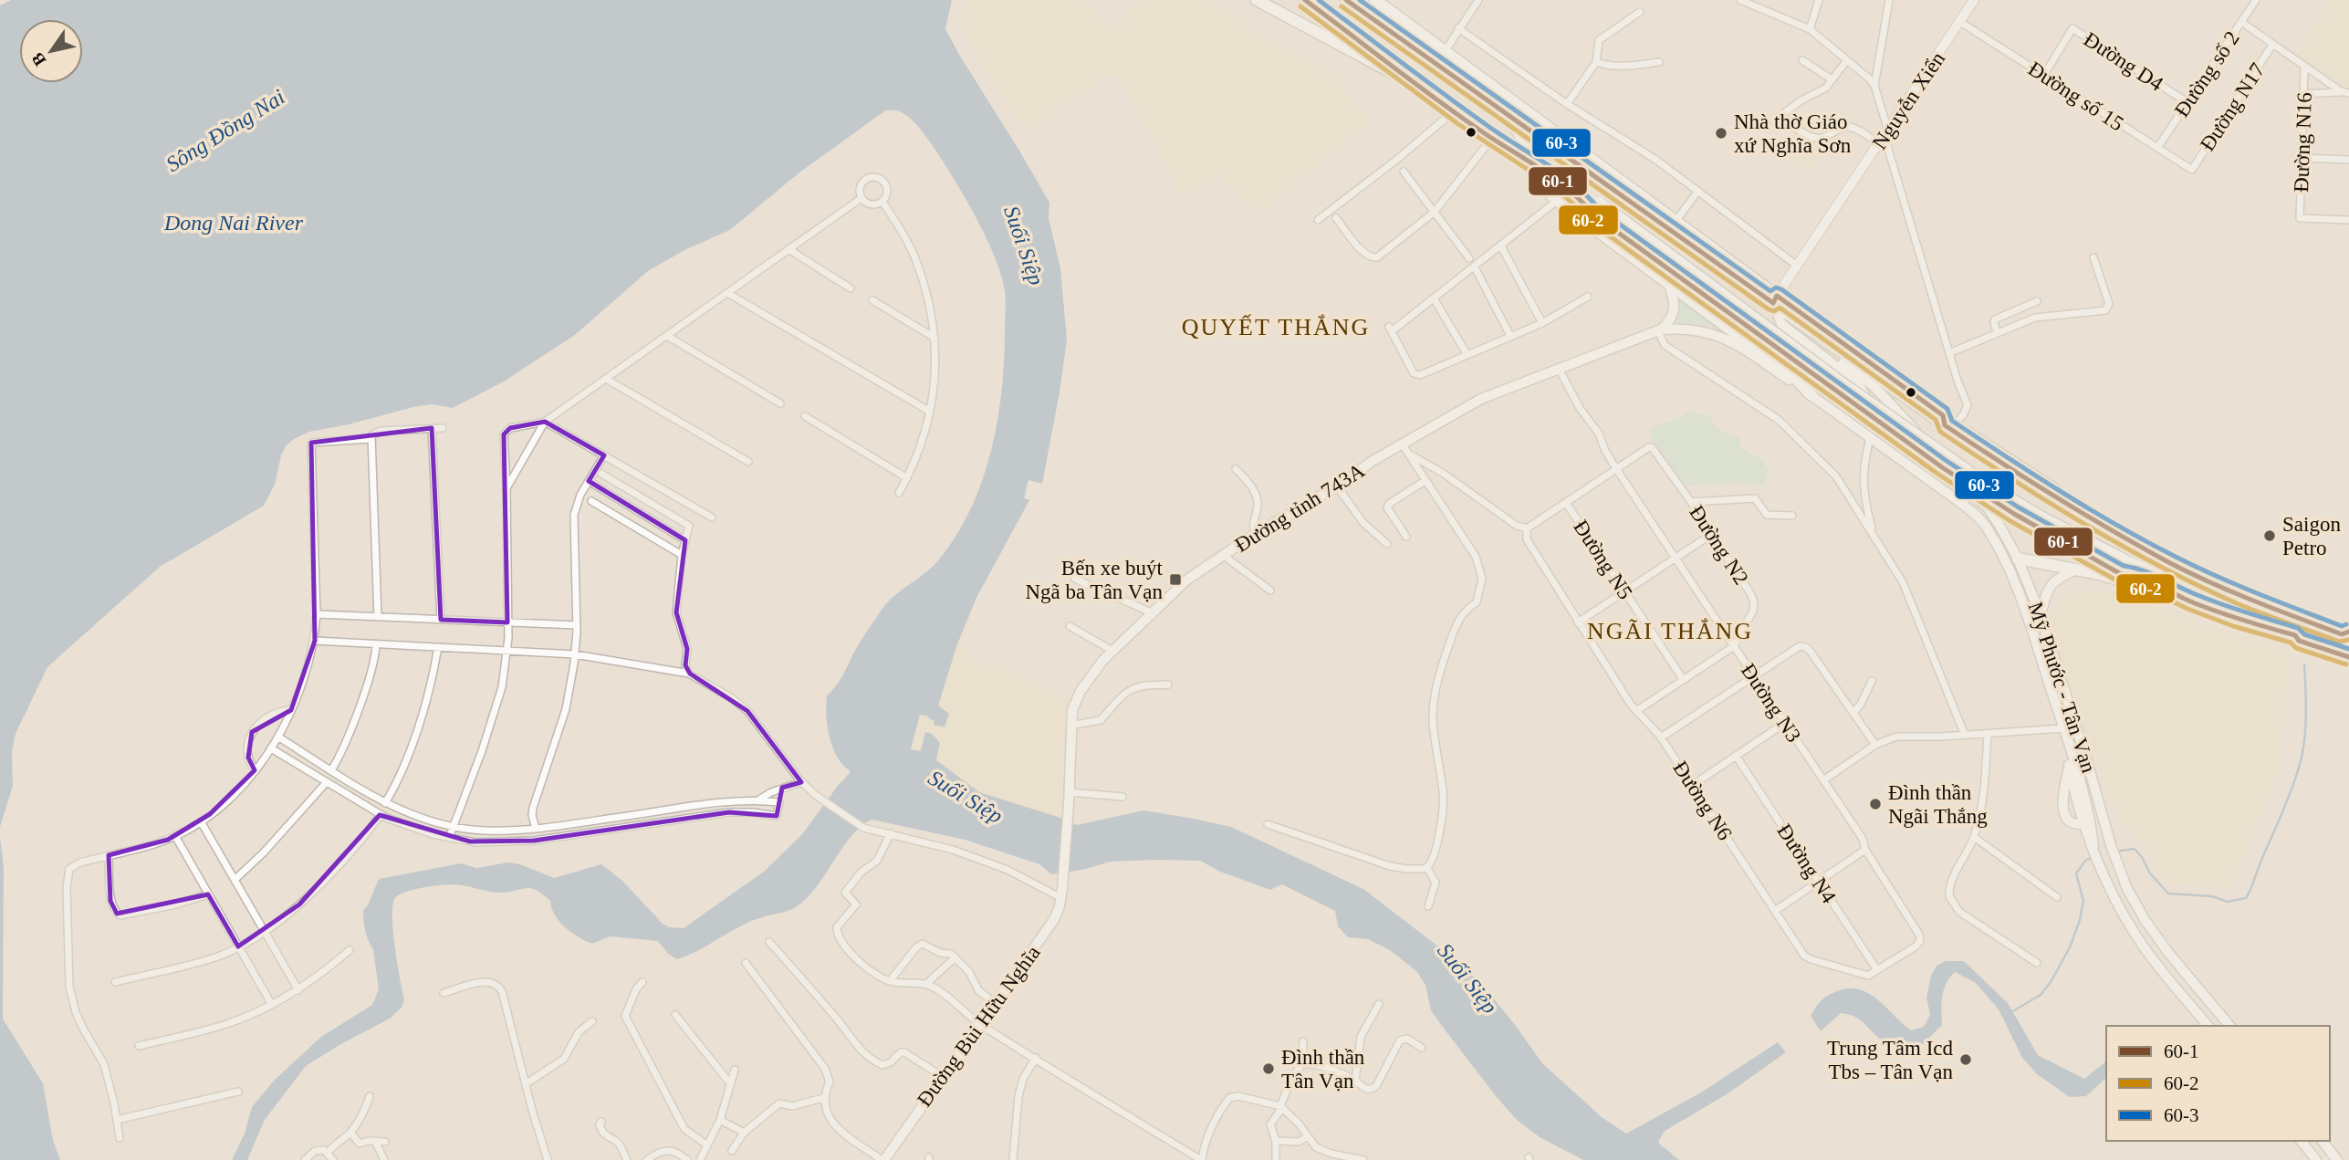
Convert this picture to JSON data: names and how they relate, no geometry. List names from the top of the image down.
{
  "streets": {
    "main road": [
      "Nguyễn Xiển",
      "Đường tỉnh 743A",
      "Mỹ Phước - Tân Vạn",
      "Đường Bùi Hữu Nghĩa"
    ],
    "street": [
      "Đường D4",
      "Đường số 2",
      "Đường số 15",
      "Đường N17",
      "Đường N16",
      "Đường N2",
      "Đường N5",
      "Đường N3",
      "Đường N6",
      "Đường N4"
    ]
  },
  "crossings": [
    ["Đường D4", "Đường số 2"],
    ["Đường D4", "Đường số 15"],
    ["Đường số 2", "Đường số 15"],
    ["Đường số 15", "Nguyễn Xiển"],
    ["Đường số 15", "Đường N17"],
    ["Đường tỉnh 743A", "Mỹ Phước - Tân Vạn"],
    ["Đường tỉnh 743A", "Đường N3"],
    ["Đường tỉnh 743A", "Đường Bùi Hữu Nghĩa"],
    ["Đường N2", "Đường N3"],
    ["Đường N3", "Đường N6"],
    ["Đường N3", "Đường N4"],
    ["Đường N6", "Đường N4"]
  ],
  "districts": ["QUYẾT THẮNG", "NGÃI THẮNG"],
  "water": ["Sông Đồng Nai", "Dong Nai River", "Suối Siệp"],
  "places": {
    "other": [
      "Nhà thờ Giáo xứ Nghĩa Sơn",
      "Saigon Petro",
      "Đình thần Ngãi Thắng",
      "Trung Tâm Icd Tbs – Tân Vạn",
      "Đình thần Tân Vạn"
    ],
    "transit": ["Bến xe buýt Ngã ba Tân Vạn"]
  },
  "lines": ["transit line 60-1", "transit line 60-3", "transit line 60-2"],
  "legend": ["60-1", "60-2", "60-3"],
  "north": "bottom left"
}
